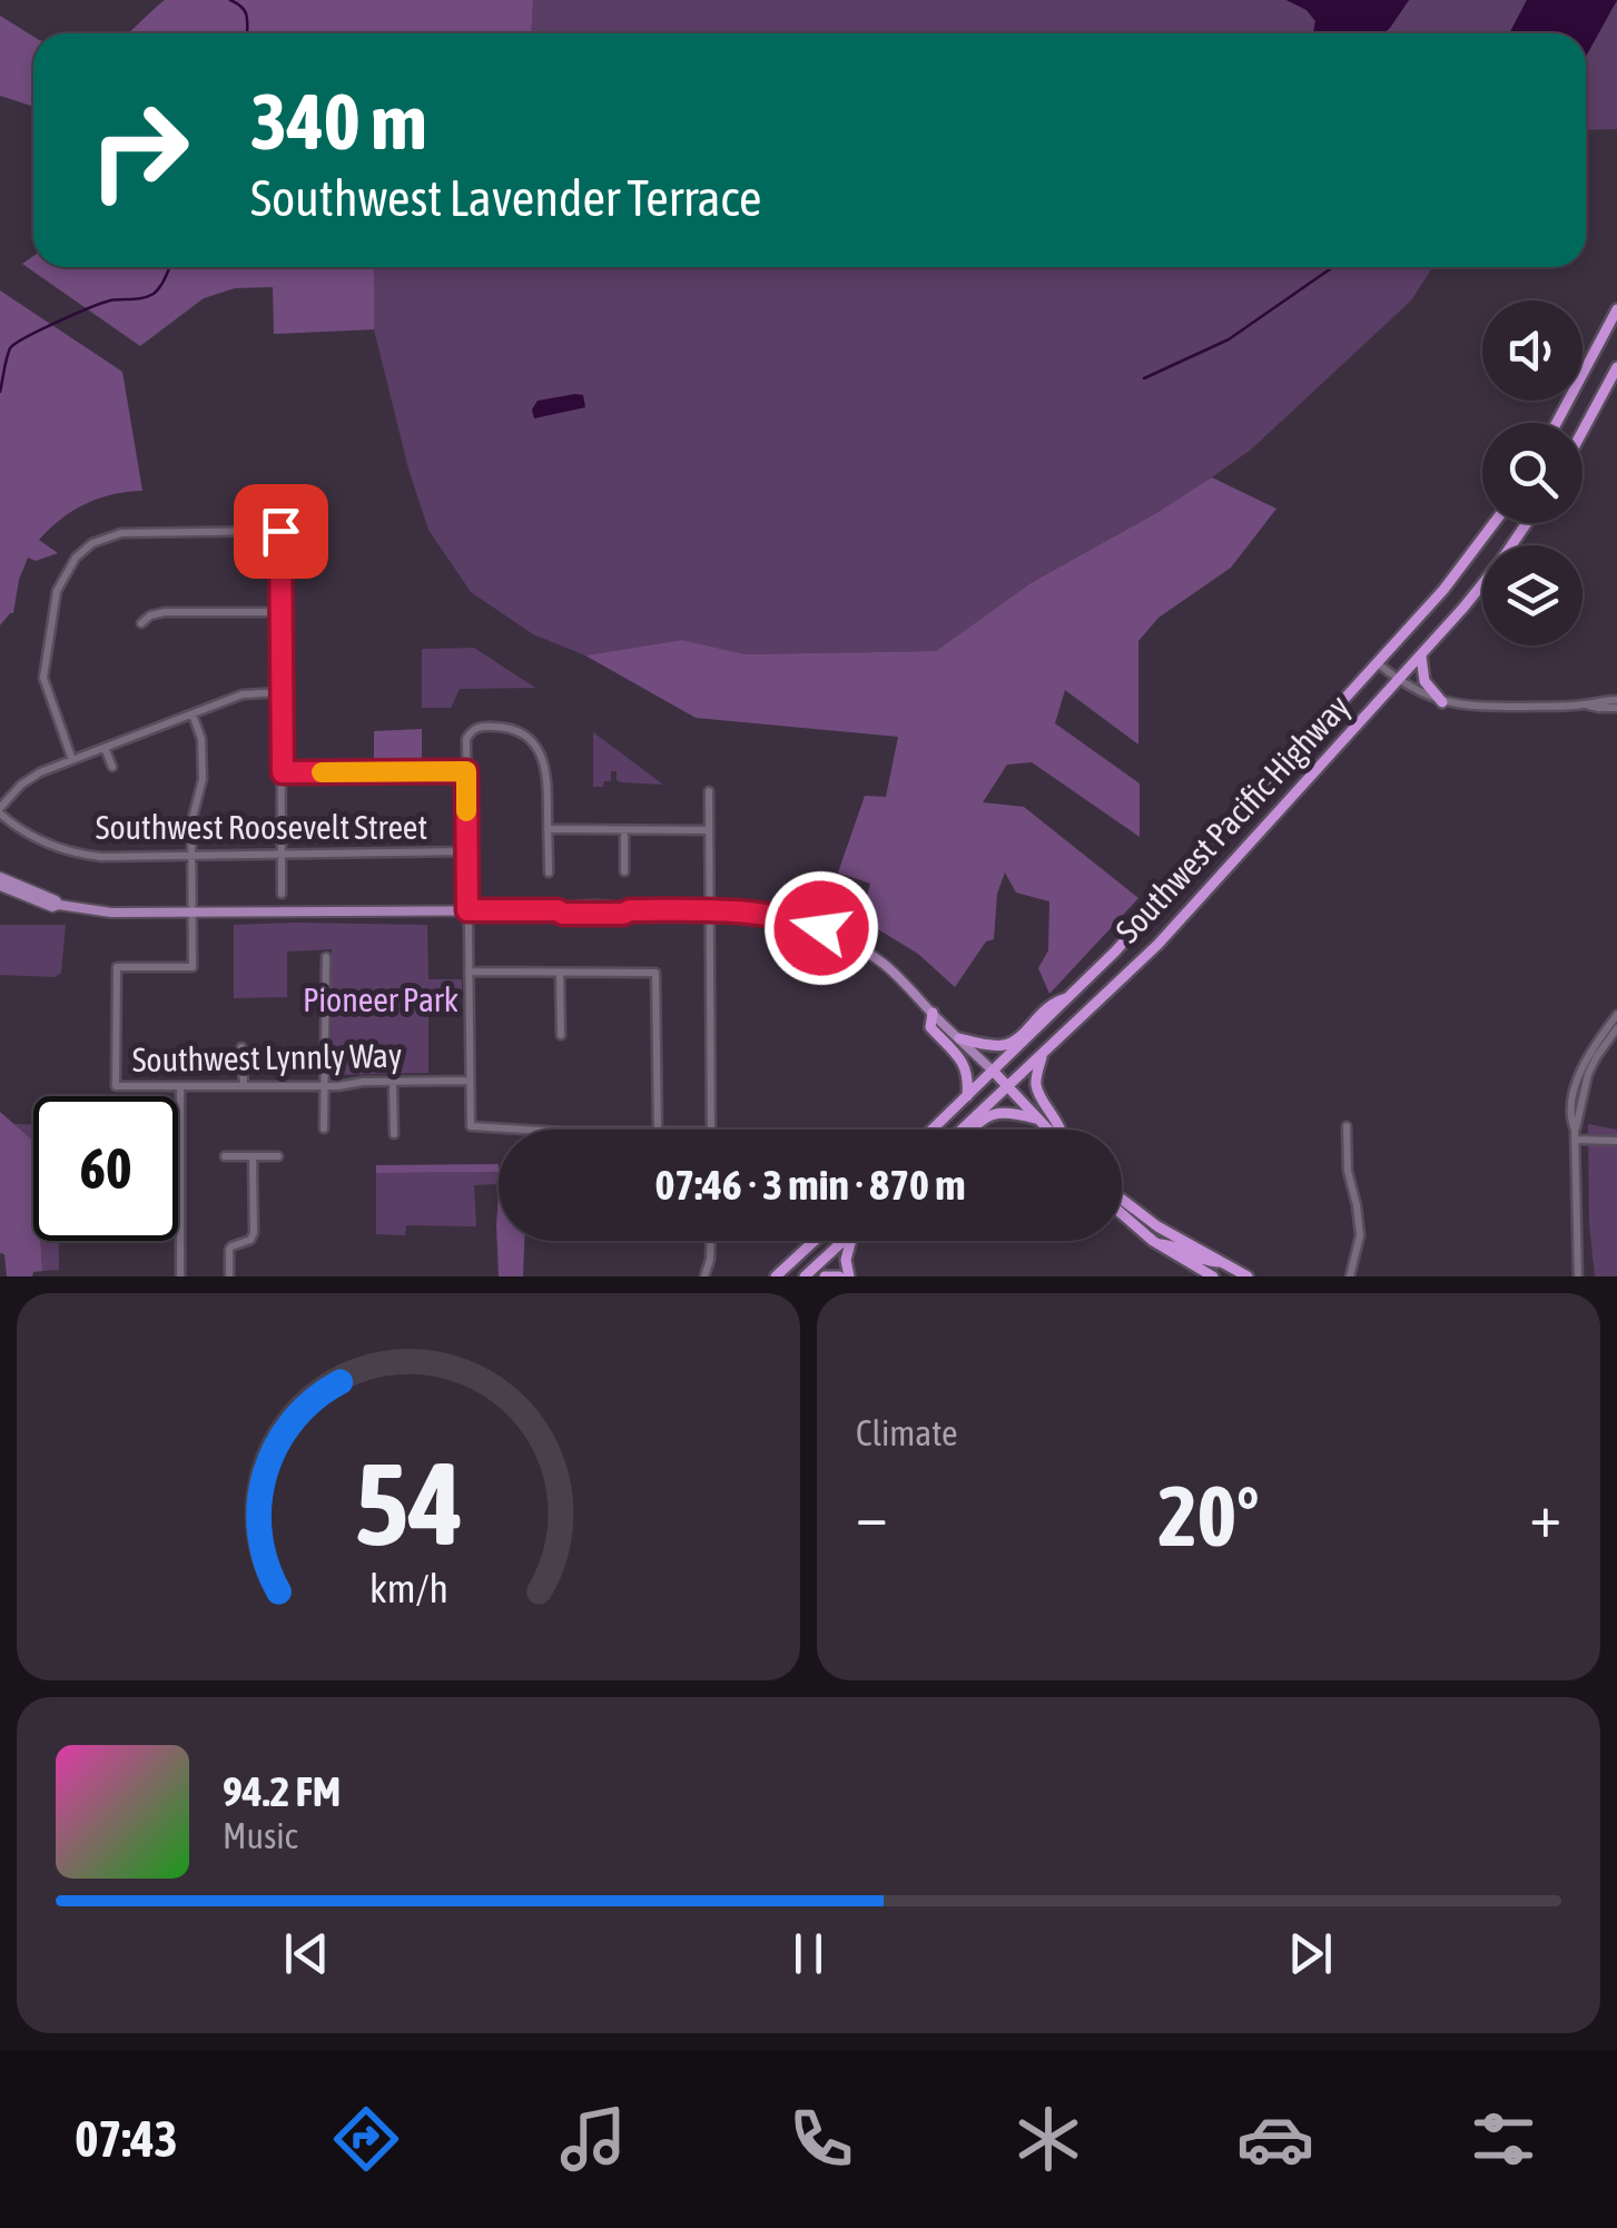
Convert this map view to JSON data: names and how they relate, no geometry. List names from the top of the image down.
{
  "streets": {
    "highway": ["Southwest Pacific Highway"],
    "street": ["Southwest Roosevelt Street", "Southwest Lynnly Way"]
  },
  "crossings": [
    ["Southwest Roosevelt Street", "Southwest Lynnly Way"]
  ],
  "parks": ["Pioneer Park"],
  "page": {
    "turn": ["340 m", "Southwest Lavender Terrace"],
    "limit": "60",
    "trip": "07:46 · 3 min · 870 m",
    "tile": "Climate",
    "heat": ["−", "20°", "+"],
    "song": ["94.2 FM", "Music"],
    "tabs": "07:43",
    "gauge": ["54", "km/h"]
  }
}
